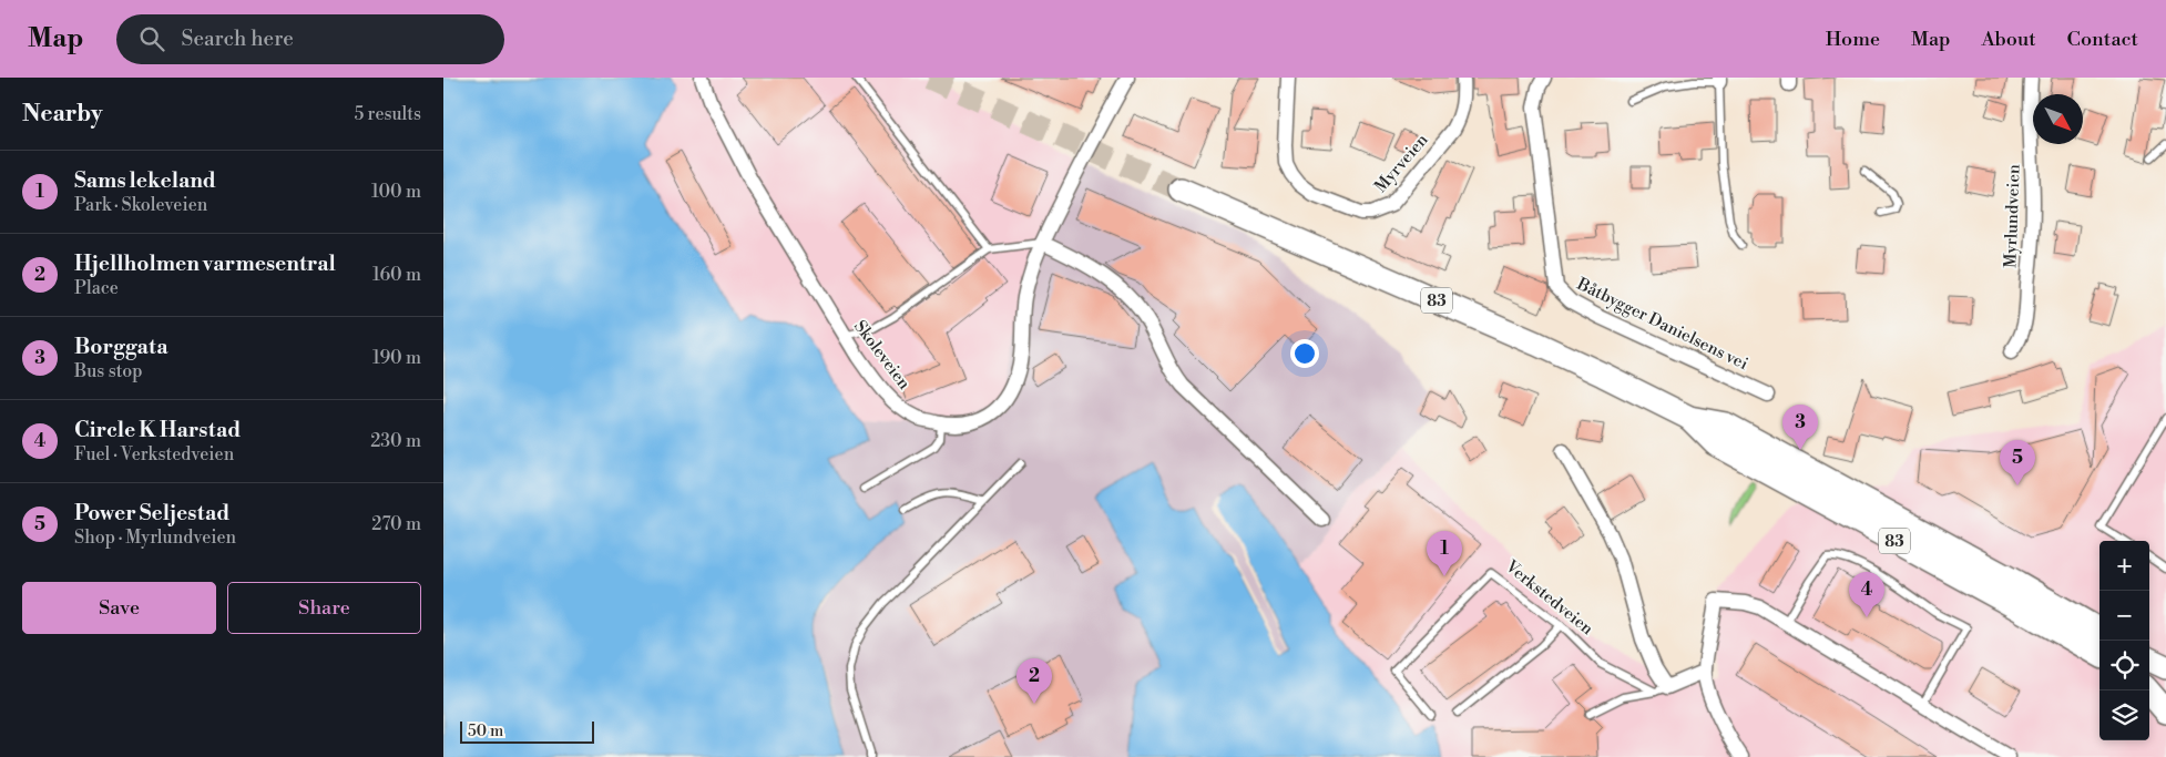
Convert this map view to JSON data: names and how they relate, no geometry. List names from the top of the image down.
{
  "streets": {
    "highway": ["83"],
    "street": [
      "Myrveien",
      "Myrlundveien",
      "Båtbygger Danielsens vei",
      "Skoleveien"
    ],
    "lane": ["Verkstedveien"]
  },
  "scale_bar": "50 m",
  "north": "bottom right",
  "page": {
    "header": "Map",
    "search": "Search here",
    "nav": [
      "Home",
      "Map",
      "About",
      "Contact"
    ],
    "heading": ["Nearby", "5 results"],
    "list": [
      {
        "mark": "1",
        "name": "Sams lekeland",
        "note": "Park · Skoleveien",
        "value": "100 m"
      },
      {
        "mark": "2",
        "name": "Hjellholmen varmesentral",
        "note": "Place",
        "value": "160 m"
      },
      {
        "mark": "3",
        "name": "Borggata",
        "note": "Bus stop",
        "value": "190 m"
      },
      {
        "mark": "4",
        "name": "Circle K Harstad",
        "note": "Fuel · Verkstedveien",
        "value": "230 m"
      },
      {
        "mark": "5",
        "name": "Power Seljestad",
        "note": "Shop · Myrlundveien",
        "value": "270 m"
      }
    ],
    "pins": [
      "3",
      "5",
      "1",
      "4",
      "2"
    ],
    "map_buttons": ["+", "−"],
    "buttons": ["Save", "Share"],
    "scale": "50 m"
  }
}
